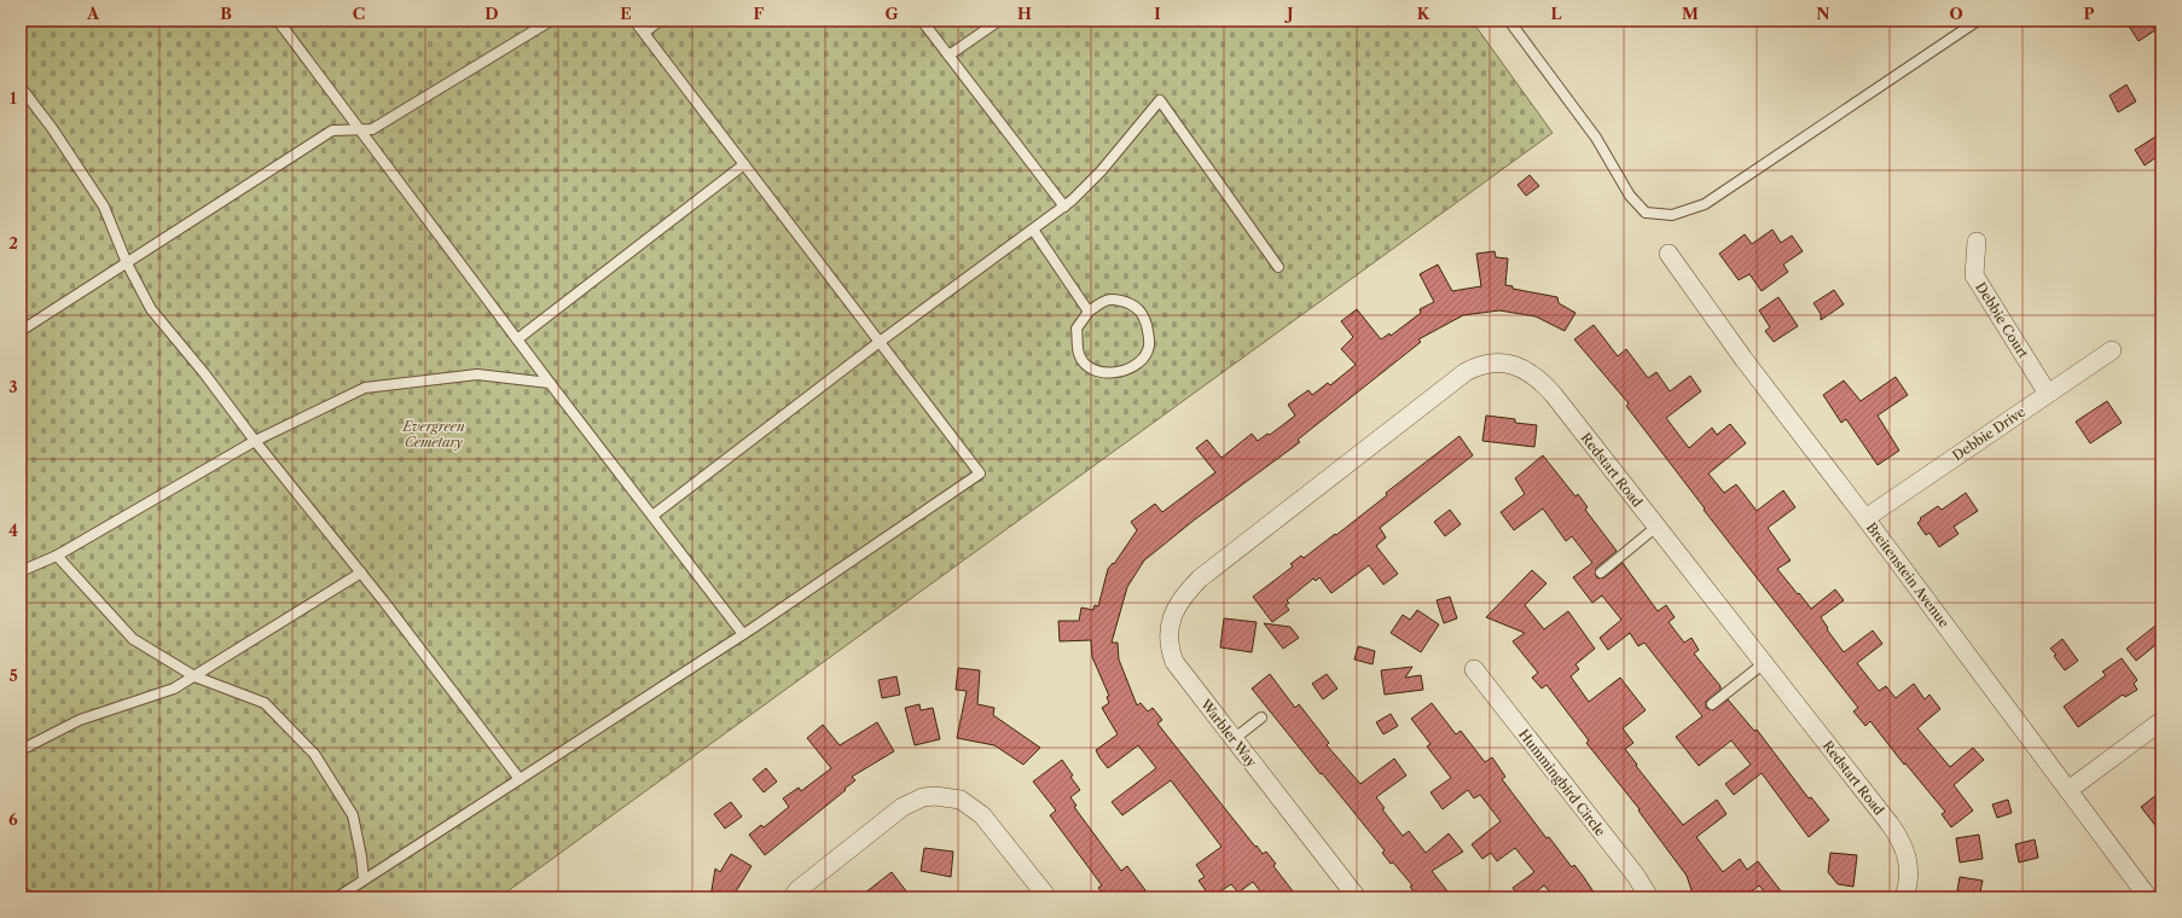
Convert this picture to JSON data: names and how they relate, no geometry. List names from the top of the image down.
{
  "streets": {
    "street": [
      "Debbie Court",
      "Debbie Drive",
      "Redstart Road",
      "Breitenstein Avenue",
      "Warbler Way",
      "Hummingbird Circle"
    ]
  },
  "crossings": [
    ["Debbie Court", "Debbie Drive"],
    ["Debbie Drive", "Breitenstein Avenue"],
    ["Redstart Road", "Warbler Way"]
  ],
  "parks": ["Evergreen Cemetary"],
  "grid": {
    "columns": [
      "A",
      "B",
      "C",
      "D",
      "E",
      "F",
      "G",
      "H",
      "I",
      "J",
      "K",
      "L",
      "M",
      "N",
      "O",
      "P"
    ],
    "rows": [
      "1",
      "2",
      "3",
      "4",
      "5",
      "6"
    ]
  }
}
